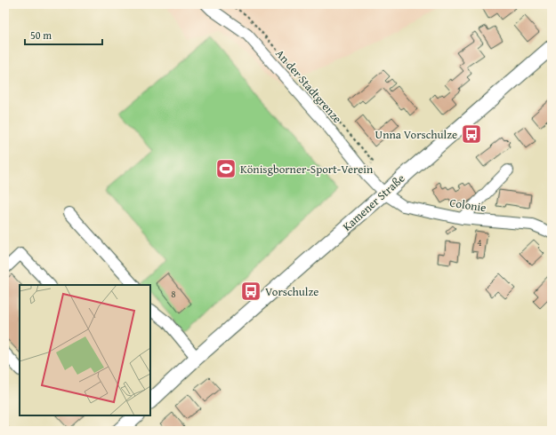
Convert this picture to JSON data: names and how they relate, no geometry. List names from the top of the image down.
{
  "streets": {
    "main road": ["Kamener Straße"],
    "street": ["An der Stadtgrenze", "Colonie"]
  },
  "crossings": [
    ["An der Stadtgrenze", "Kamener Straße"],
    ["An der Stadtgrenze", "Colonie"],
    ["Kamener Straße", "Colonie"]
  ],
  "places": {
    "bus stop": ["Unna Vorschulze", "Vorschulze"],
    "sports": ["Könisgborner-Sport-Verein"]
  },
  "house_numbers": ["4", "8"],
  "scale_bar": "50 m"
}
